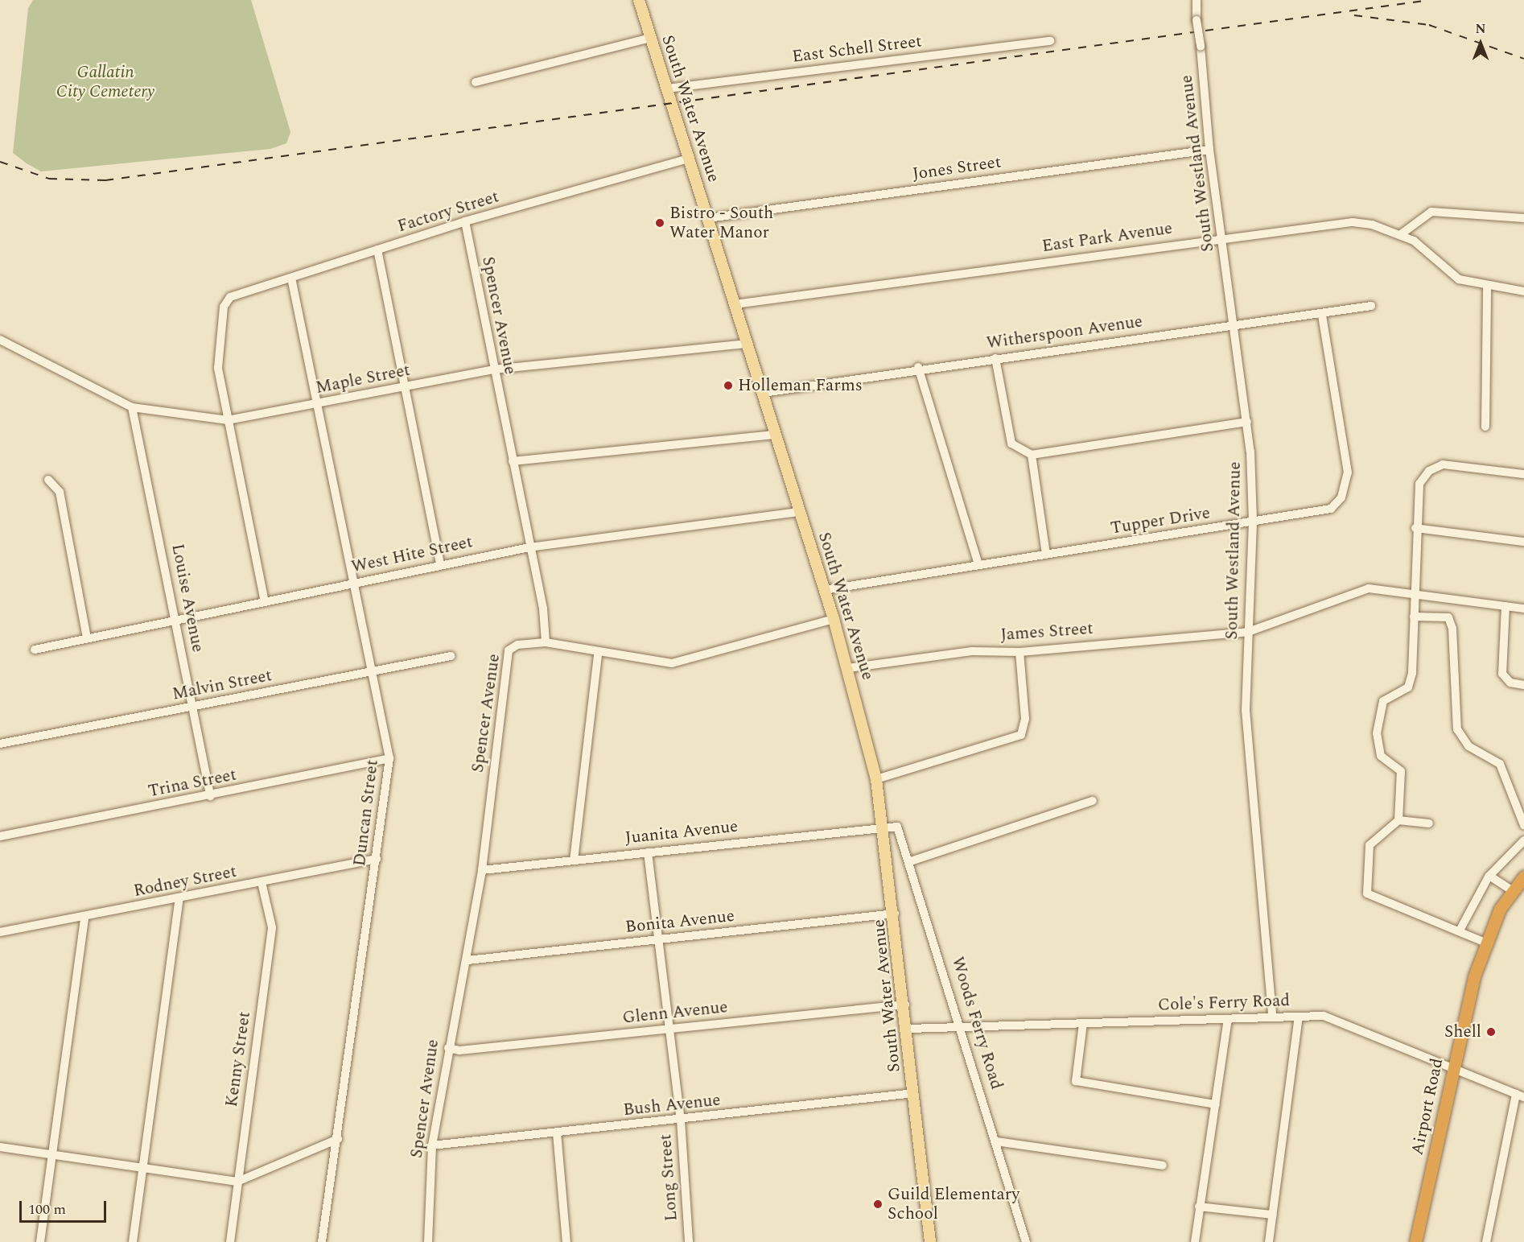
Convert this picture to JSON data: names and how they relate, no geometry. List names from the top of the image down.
{
  "streets": {
    "highway": ["Airport Road"],
    "main road": ["South Water Avenue"],
    "street": [
      "East Schell Street",
      "South Westland Avenue",
      "Jones Street",
      "Factory Street",
      "East Park Avenue",
      "Spencer Avenue",
      "Witherspoon Avenue",
      "Maple Street",
      "Tupper Drive",
      "West Hite Street",
      "Louise Avenue",
      "James Street",
      "Malvin Street",
      "Trina Street",
      "Duncan Street",
      "Juanita Avenue",
      "Rodney Street",
      "Bonita Avenue",
      "Cole's Ferry Road",
      "Glenn Avenue",
      "Woods Ferry Road",
      "Kenny Street",
      "Bush Avenue",
      "Long Street"
    ]
  },
  "crossings": [
    ["East Schell Street", "South Water Avenue"],
    ["South Water Avenue", "Jones Street"],
    ["South Water Avenue", "Factory Street"],
    ["South Water Avenue", "East Park Avenue"],
    ["South Water Avenue", "Witherspoon Avenue"],
    ["South Water Avenue", "Maple Street"],
    ["South Water Avenue", "Tupper Drive"],
    ["South Water Avenue", "West Hite Street"],
    ["South Water Avenue", "James Street"],
    ["South Water Avenue", "Juanita Avenue"],
    ["South Water Avenue", "Bonita Avenue"],
    ["South Water Avenue", "Cole's Ferry Road"],
    ["South Water Avenue", "Glenn Avenue"],
    ["South Water Avenue", "Woods Ferry Road"],
    ["South Water Avenue", "Bush Avenue"],
    ["South Westland Avenue", "Jones Street"],
    ["South Westland Avenue", "East Park Avenue"],
    ["South Westland Avenue", "Witherspoon Avenue"],
    ["South Westland Avenue", "Tupper Drive"],
    ["South Westland Avenue", "James Street"],
    ["South Westland Avenue", "Cole's Ferry Road"],
    ["Factory Street", "Spencer Avenue"],
    ["Factory Street", "Maple Street"],
    ["Factory Street", "Duncan Street"],
    ["Spencer Avenue", "Maple Street"],
    ["Spencer Avenue", "West Hite Street"],
    ["Spencer Avenue", "Juanita Avenue"],
    ["Spencer Avenue", "Bonita Avenue"],
    ["Spencer Avenue", "Glenn Avenue"],
    ["Spencer Avenue", "Bush Avenue"],
    ["Witherspoon Avenue", "Tupper Drive"],
    ["Maple Street", "Louise Avenue"],
    ["Maple Street", "Duncan Street"],
    ["West Hite Street", "Louise Avenue"],
    ["West Hite Street", "Duncan Street"],
    ["Louise Avenue", "Malvin Street"],
    ["Louise Avenue", "Trina Street"],
    ["Malvin Street", "Duncan Street"],
    ["Trina Street", "Duncan Street"],
    ["Duncan Street", "Rodney Street"],
    ["Juanita Avenue", "Woods Ferry Road"],
    ["Juanita Avenue", "Long Street"],
    ["Rodney Street", "Kenny Street"],
    ["Bonita Avenue", "Long Street"],
    ["Cole's Ferry Road", "Woods Ferry Road"],
    ["Cole's Ferry Road", "Airport Road"],
    ["Glenn Avenue", "Long Street"],
    ["Bush Avenue", "Long Street"]
  ],
  "parks": ["Gallatin City Cemetery"],
  "places": [
    "Bistro - South Water Manor",
    "Holleman Farms",
    "Shell",
    "Guild Elementary School"
  ],
  "scale_bar": "100 m",
  "north": "top"
}
